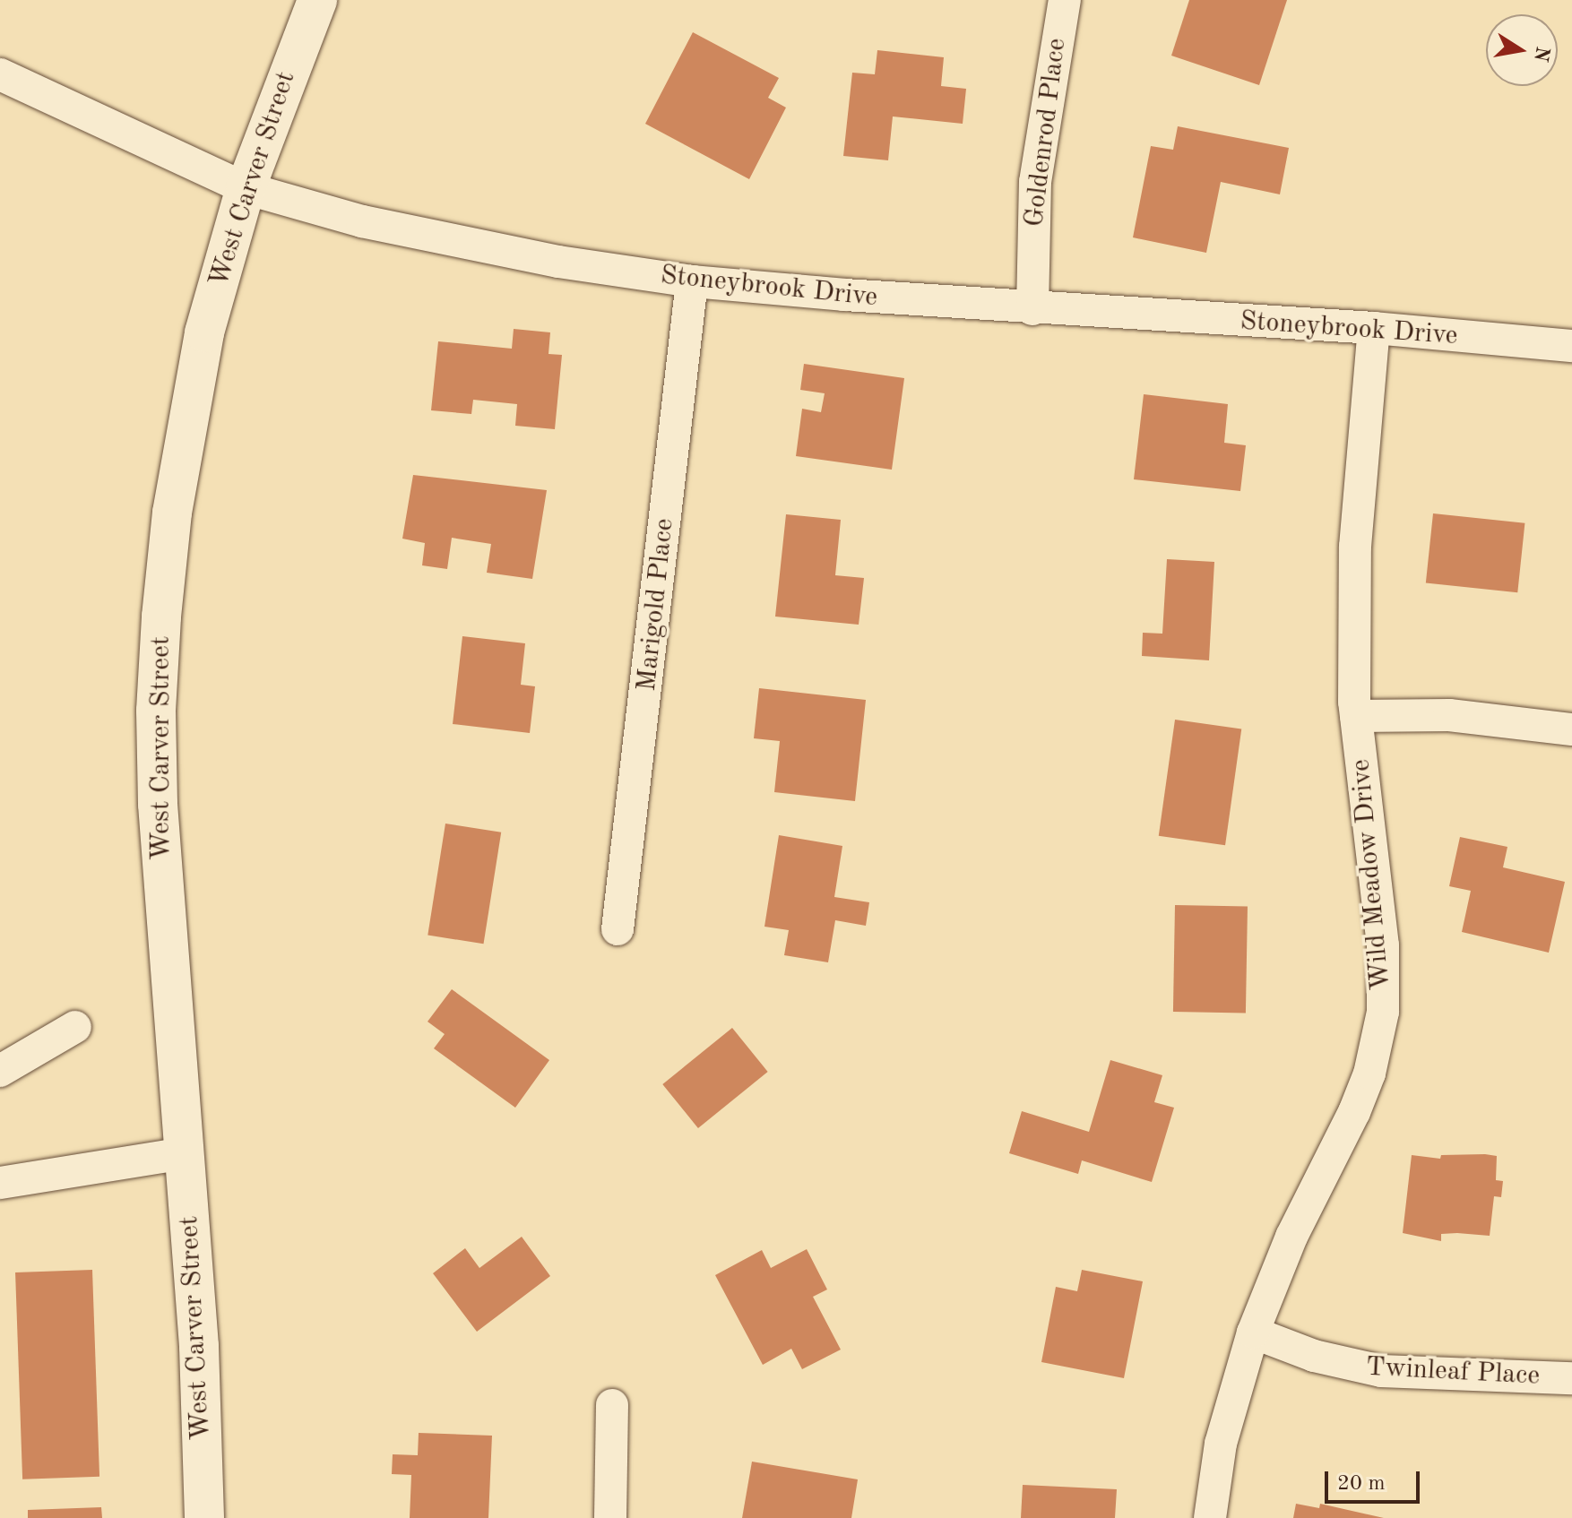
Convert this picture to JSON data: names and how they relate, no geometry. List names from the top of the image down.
{
  "streets": {
    "street": [
      "Goldenrod Place",
      "West Carver Street",
      "Stoneybrook Drive",
      "Marigold Place",
      "Wild Meadow Drive",
      "Twinleaf Place"
    ]
  },
  "crossings": [
    ["Goldenrod Place", "Stoneybrook Drive"],
    ["West Carver Street", "Stoneybrook Drive"],
    ["Stoneybrook Drive", "Marigold Place"],
    ["Stoneybrook Drive", "Wild Meadow Drive"],
    ["Wild Meadow Drive", "Twinleaf Place"]
  ],
  "scale_bar": "20 m",
  "north": "right"
}
